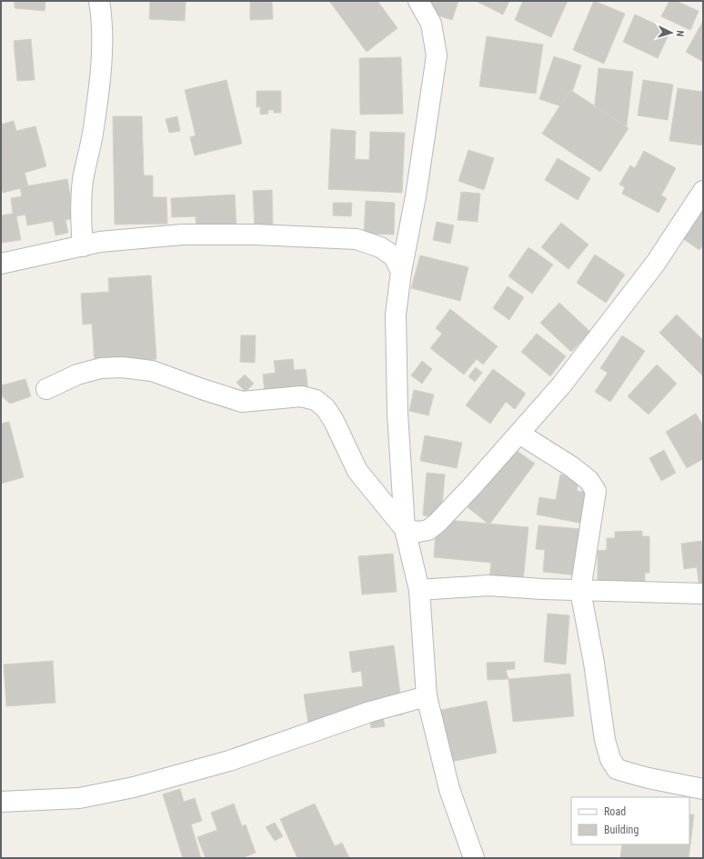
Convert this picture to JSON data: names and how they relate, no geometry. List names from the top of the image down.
{
  "legend": ["Road", "Building"],
  "north": "right"
}
